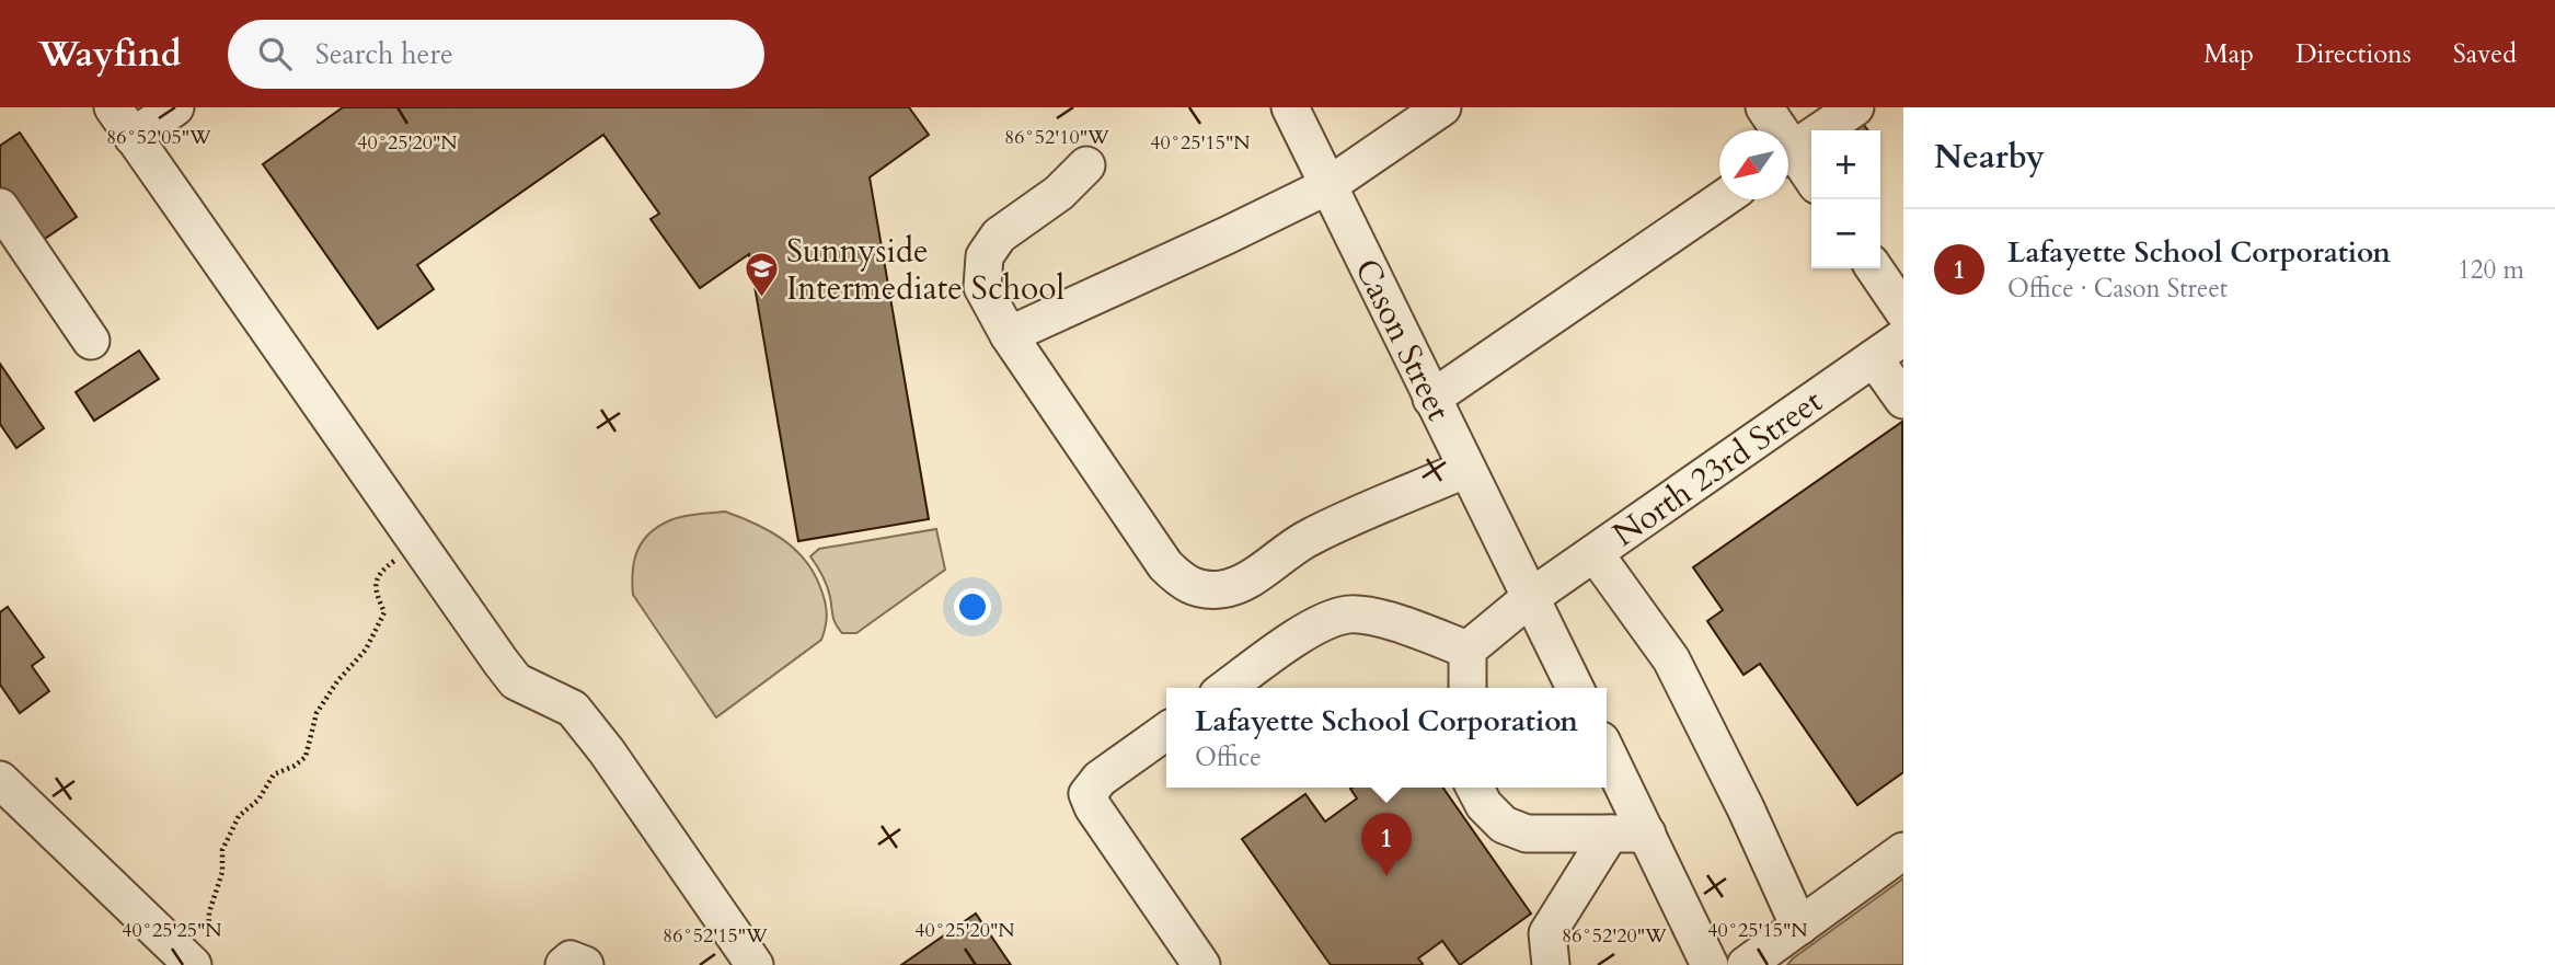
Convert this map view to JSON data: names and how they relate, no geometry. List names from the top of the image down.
{
  "streets": {
    "street": ["Cason Street", "North 23rd Street"]
  },
  "crossings": [
    ["Cason Street", "North 23rd Street"]
  ],
  "places": {
    "school or university": ["Sunnyside Intermediate School"]
  },
  "north": "bottom left",
  "page": {
    "header": "Wayfind",
    "search": "Search here",
    "nav": ["Map", "Directions", "Saved"],
    "heading": "Nearby",
    "map_buttons": ["+", "−"],
    "list": [
      {
        "mark": "1",
        "name": "Lafayette School Corporation",
        "note": "Office · Cason Street",
        "value": "120 m"
      }
    ],
    "popup": ["Lafayette School Corporation", "Office"],
    "pins": "1"
  },
  "coordinates": [
    "86°52'05\"W",
    "86°52'10\"W",
    "40°25'20\"N",
    "40°25'15\"N",
    "40°25'25\"N",
    "86°52'15\"W",
    "86°52'20\"W"
  ]
}
